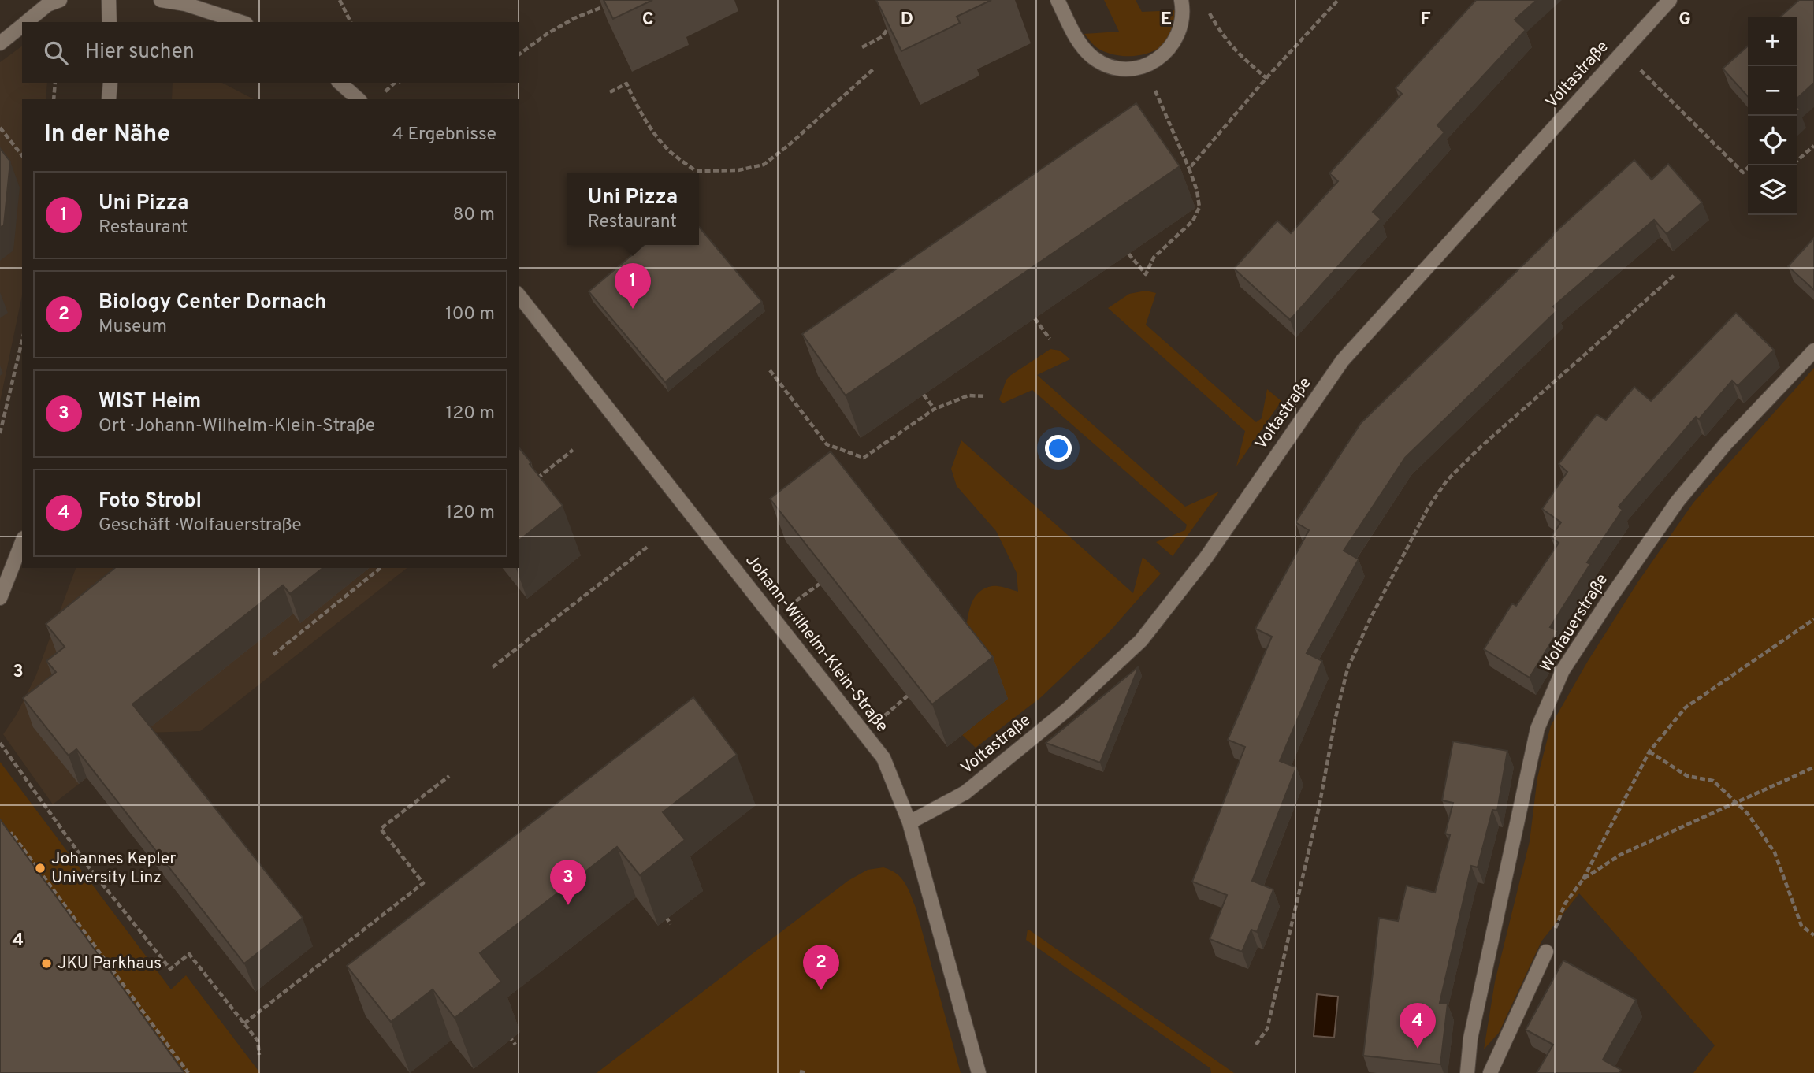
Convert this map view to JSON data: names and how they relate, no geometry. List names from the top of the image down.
{
  "streets": {
    "street": ["Voltastraße", "Wolfauerstraße", "Johann-Wilhelm-Klein-Straße"]
  },
  "crossings": [
    ["Voltastraße", "Johann-Wilhelm-Klein-Straße"]
  ],
  "places": ["Johannes Kepler University Linz", "JKU Parkhaus"],
  "page": {
    "map_buttons": ["+", "−"],
    "search": "Hier suchen",
    "heading": ["In der Nähe", "4 Ergebnisse"],
    "list": [
      {
        "mark": "1",
        "name": "Uni Pizza",
        "note": "Restaurant",
        "value": "80 m"
      },
      {
        "mark": "2",
        "name": "Biology Center Dornach",
        "note": "Museum",
        "value": "100 m"
      },
      {
        "mark": "3",
        "name": "WIST Heim",
        "note": "Ort · Johann-Wilhelm-Klein-Straße",
        "value": "120 m"
      },
      {
        "mark": "4",
        "name": "Foto Strobl",
        "note": "Geschäft · Wolfauerstraße",
        "value": "120 m"
      }
    ],
    "popup": ["Uni Pizza", "Restaurant"],
    "pins": [
      "1",
      "3",
      "2",
      "4"
    ]
  },
  "grid": {
    "columns": [
      "C",
      "D",
      "E",
      "F",
      "G"
    ],
    "rows": ["3", "4"]
  }
}
